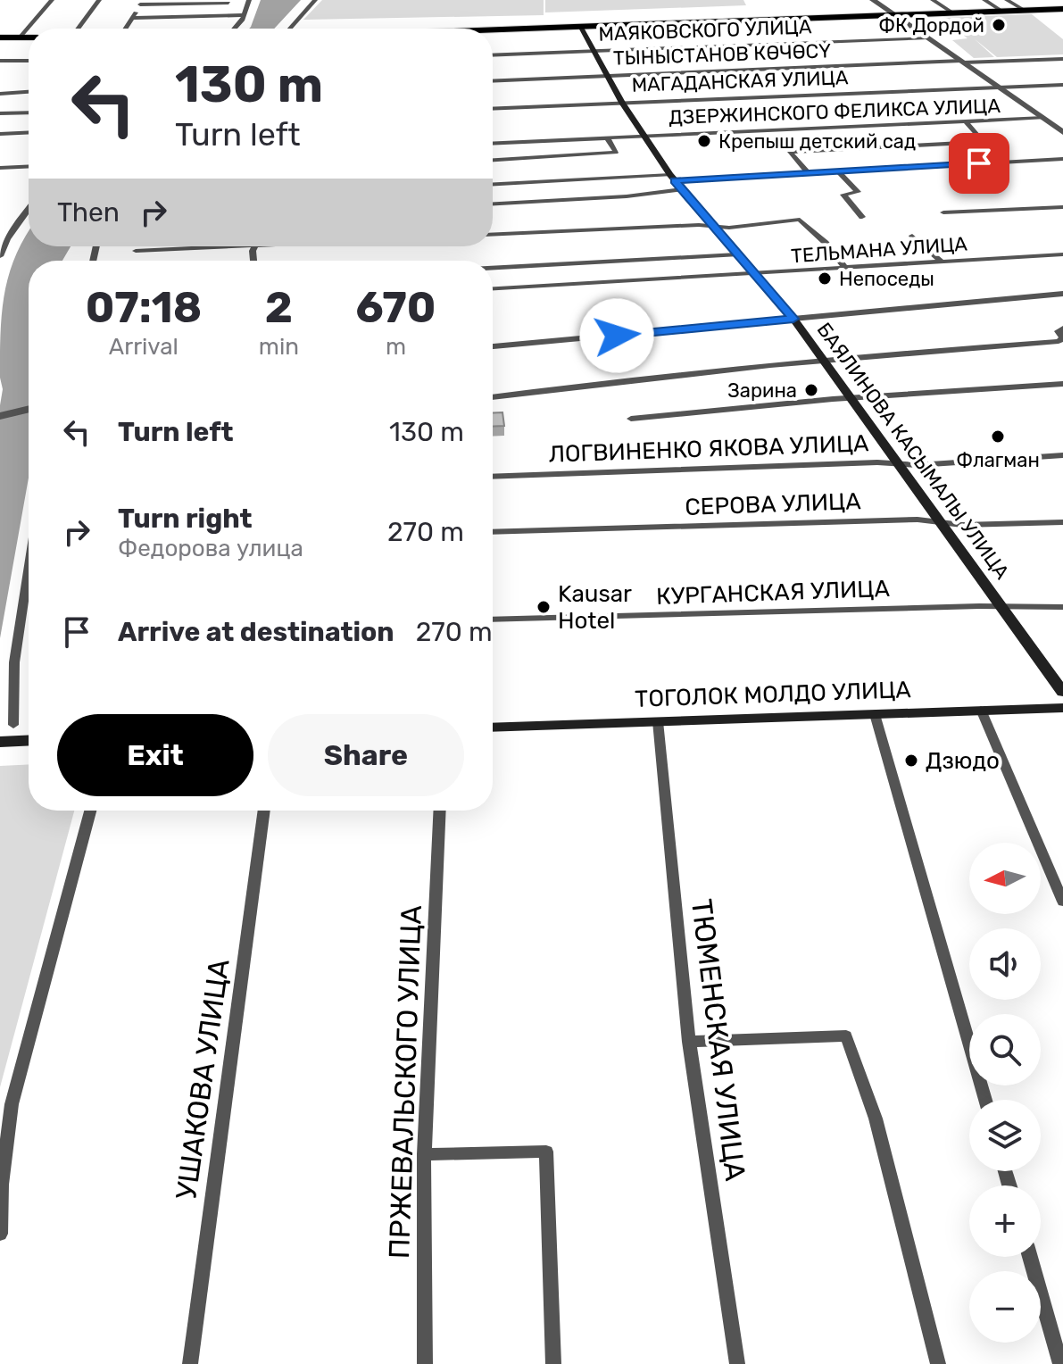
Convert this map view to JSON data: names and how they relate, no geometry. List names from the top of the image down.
{
  "streets": {
    "main road": ["БАЯЛИНОВА КАСЫМАЛЫ УЛИЦА", "ТОГОЛОК МОЛДО УЛИЦА"],
    "street": [
      "МАЯКОВСКОГО УЛИЦА",
      "ТЫНЫСТАНОВ КӨЧӨСҮ",
      "МАГАДАНСКАЯ УЛИЦА",
      "ДЗЕРЖИНСКОГО ФЕЛИКСА УЛИЦА",
      "ТЕЛЬМАНА УЛИЦА",
      "ЛОГВИНЕНКО ЯКОВА УЛИЦА",
      "СЕРОВА УЛИЦА",
      "КУРГАНСКАЯ УЛИЦА",
      "ТЮМЕНСКАЯ УЛИЦА",
      "УШАКОВА УЛИЦА",
      "ПРЖЕВАЛЬСКОГО УЛИЦА"
    ]
  },
  "crossings": [
    ["МАЯКОВСКОГО УЛИЦА", "БАЯЛИНОВА КАСЫМАЛЫ УЛИЦА"],
    ["ТЫНЫСТАНОВ КӨЧӨСҮ", "БАЯЛИНОВА КАСЫМАЛЫ УЛИЦА"],
    ["МАГАДАНСКАЯ УЛИЦА", "БАЯЛИНОВА КАСЫМАЛЫ УЛИЦА"],
    ["ДЗЕРЖИНСКОГО ФЕЛИКСА УЛИЦА", "БАЯЛИНОВА КАСЫМАЛЫ УЛИЦА"],
    ["ТЕЛЬМАНА УЛИЦА", "БАЯЛИНОВА КАСЫМАЛЫ УЛИЦА"],
    ["ЛОГВИНЕНКО ЯКОВА УЛИЦА", "БАЯЛИНОВА КАСЫМАЛЫ УЛИЦА"],
    ["БАЯЛИНОВА КАСЫМАЛЫ УЛИЦА", "СЕРОВА УЛИЦА"],
    ["БАЯЛИНОВА КАСЫМАЛЫ УЛИЦА", "КУРГАНСКАЯ УЛИЦА"],
    ["ТОГОЛОК МОЛДО УЛИЦА", "ТЮМЕНСКАЯ УЛИЦА"]
  ],
  "places": [
    "ФК Дордой",
    "Крепыш детский сад",
    "Непоседы",
    "Зарина",
    "Флагман",
    "Kausar Hotel",
    "Дзюдо"
  ],
  "north": "left",
  "page": {
    "turn": ["130 m", "Turn left"],
    "then": "Then",
    "eta": [
      "07:18",
      "Arrival",
      "2",
      "min",
      "670",
      "m"
    ],
    "list": [
      {
        "name": "Turn left",
        "value": "130 m"
      },
      {
        "name": "Turn right",
        "note": "Федорова улица",
        "value": "270 m"
      },
      {
        "name": "Arrive at destination",
        "value": "270 m"
      }
    ],
    "buttons": ["Exit", "Share"],
    "map_buttons": ["+", "−"]
  }
}
